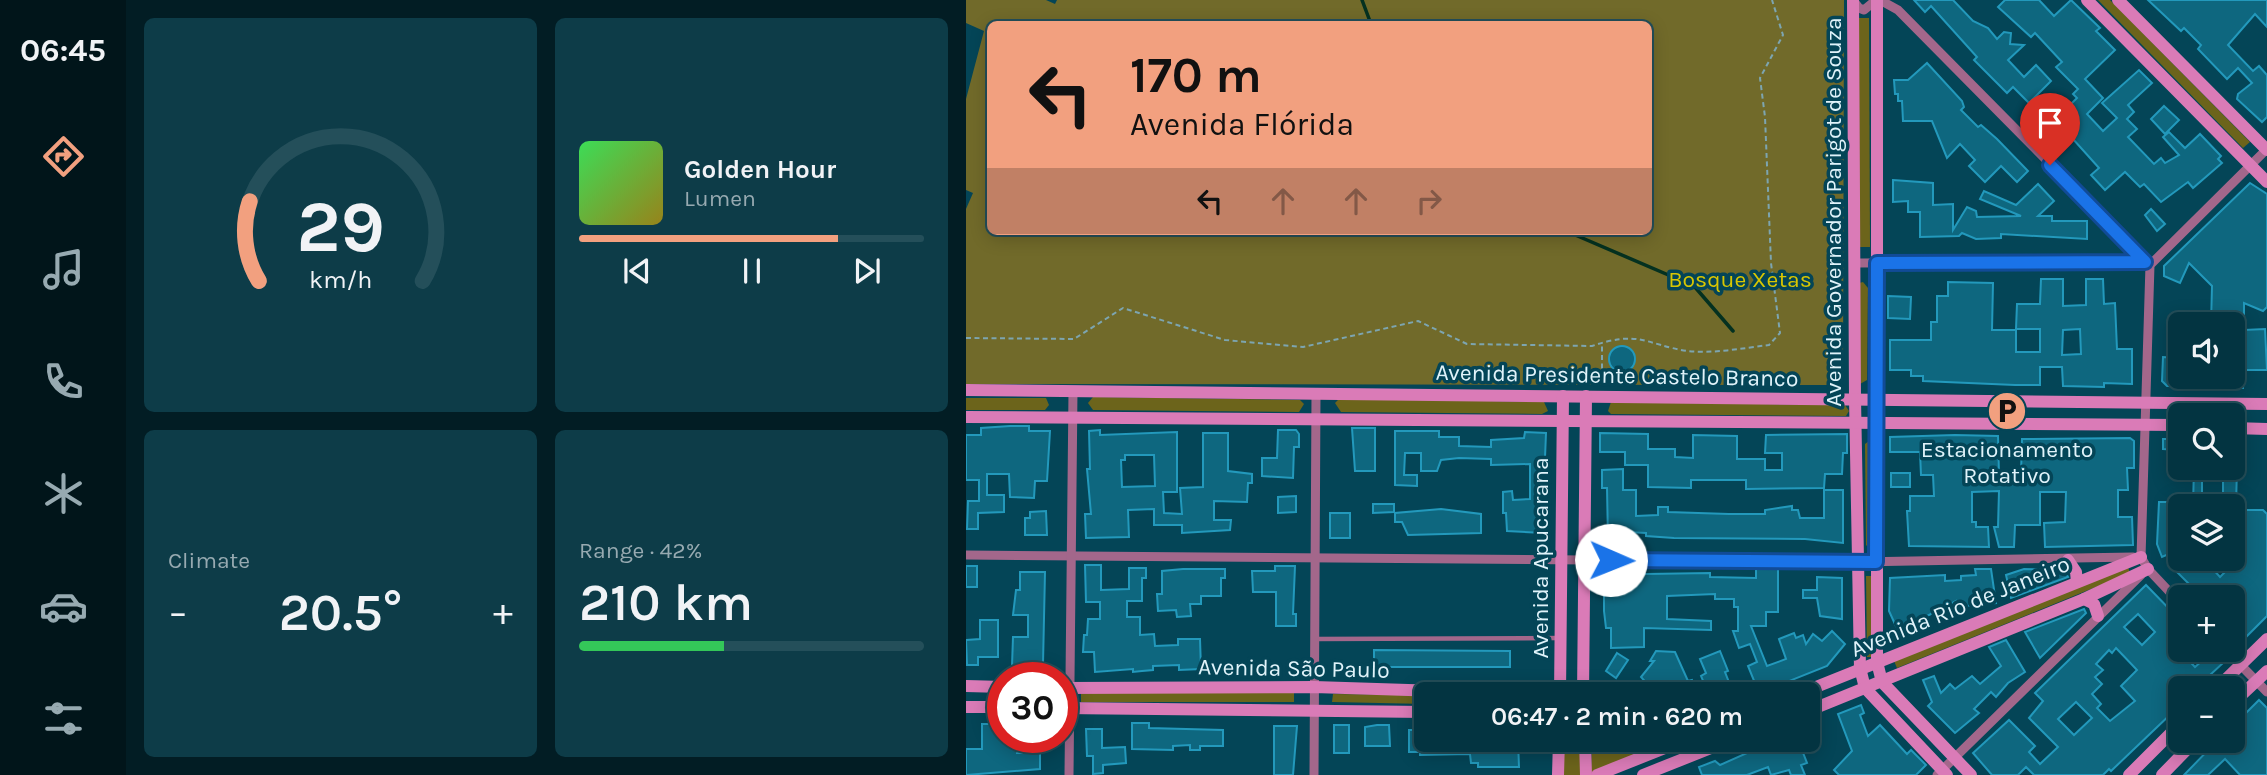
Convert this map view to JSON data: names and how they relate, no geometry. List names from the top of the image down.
{
  "streets": {
    "street": [
      "Avenida Governador Parigot de Souza",
      "Avenida Presidente Castelo Branco",
      "Avenida Apucarana",
      "Avenida Rio de Janeiro",
      "Avenida São Paulo"
    ]
  },
  "crossings": [
    ["Avenida Governador Parigot de Souza", "Avenida Presidente Castelo Branco"],
    ["Avenida Governador Parigot de Souza", "Avenida Rio de Janeiro"],
    ["Avenida Presidente Castelo Branco", "Avenida Apucarana"]
  ],
  "parks": ["Bosque Xetas"],
  "places": {
    "parking": ["Estacionamento Rotativo"]
  },
  "page": {
    "tabs": "06:45",
    "turn": ["170 m", "Avenida Flórida"],
    "song": ["Golden Hour", "Lumen"],
    "map_buttons": ["+", "−"],
    "tile": [
      "Climate",
      ["Range · 42%", "210 km"]
    ],
    "heat": ["−", "20.5°", "+"],
    "limit": "30",
    "trip": "06:47 · 2 min · 620 m",
    "gauge": ["29", "km/h"]
  }
}
